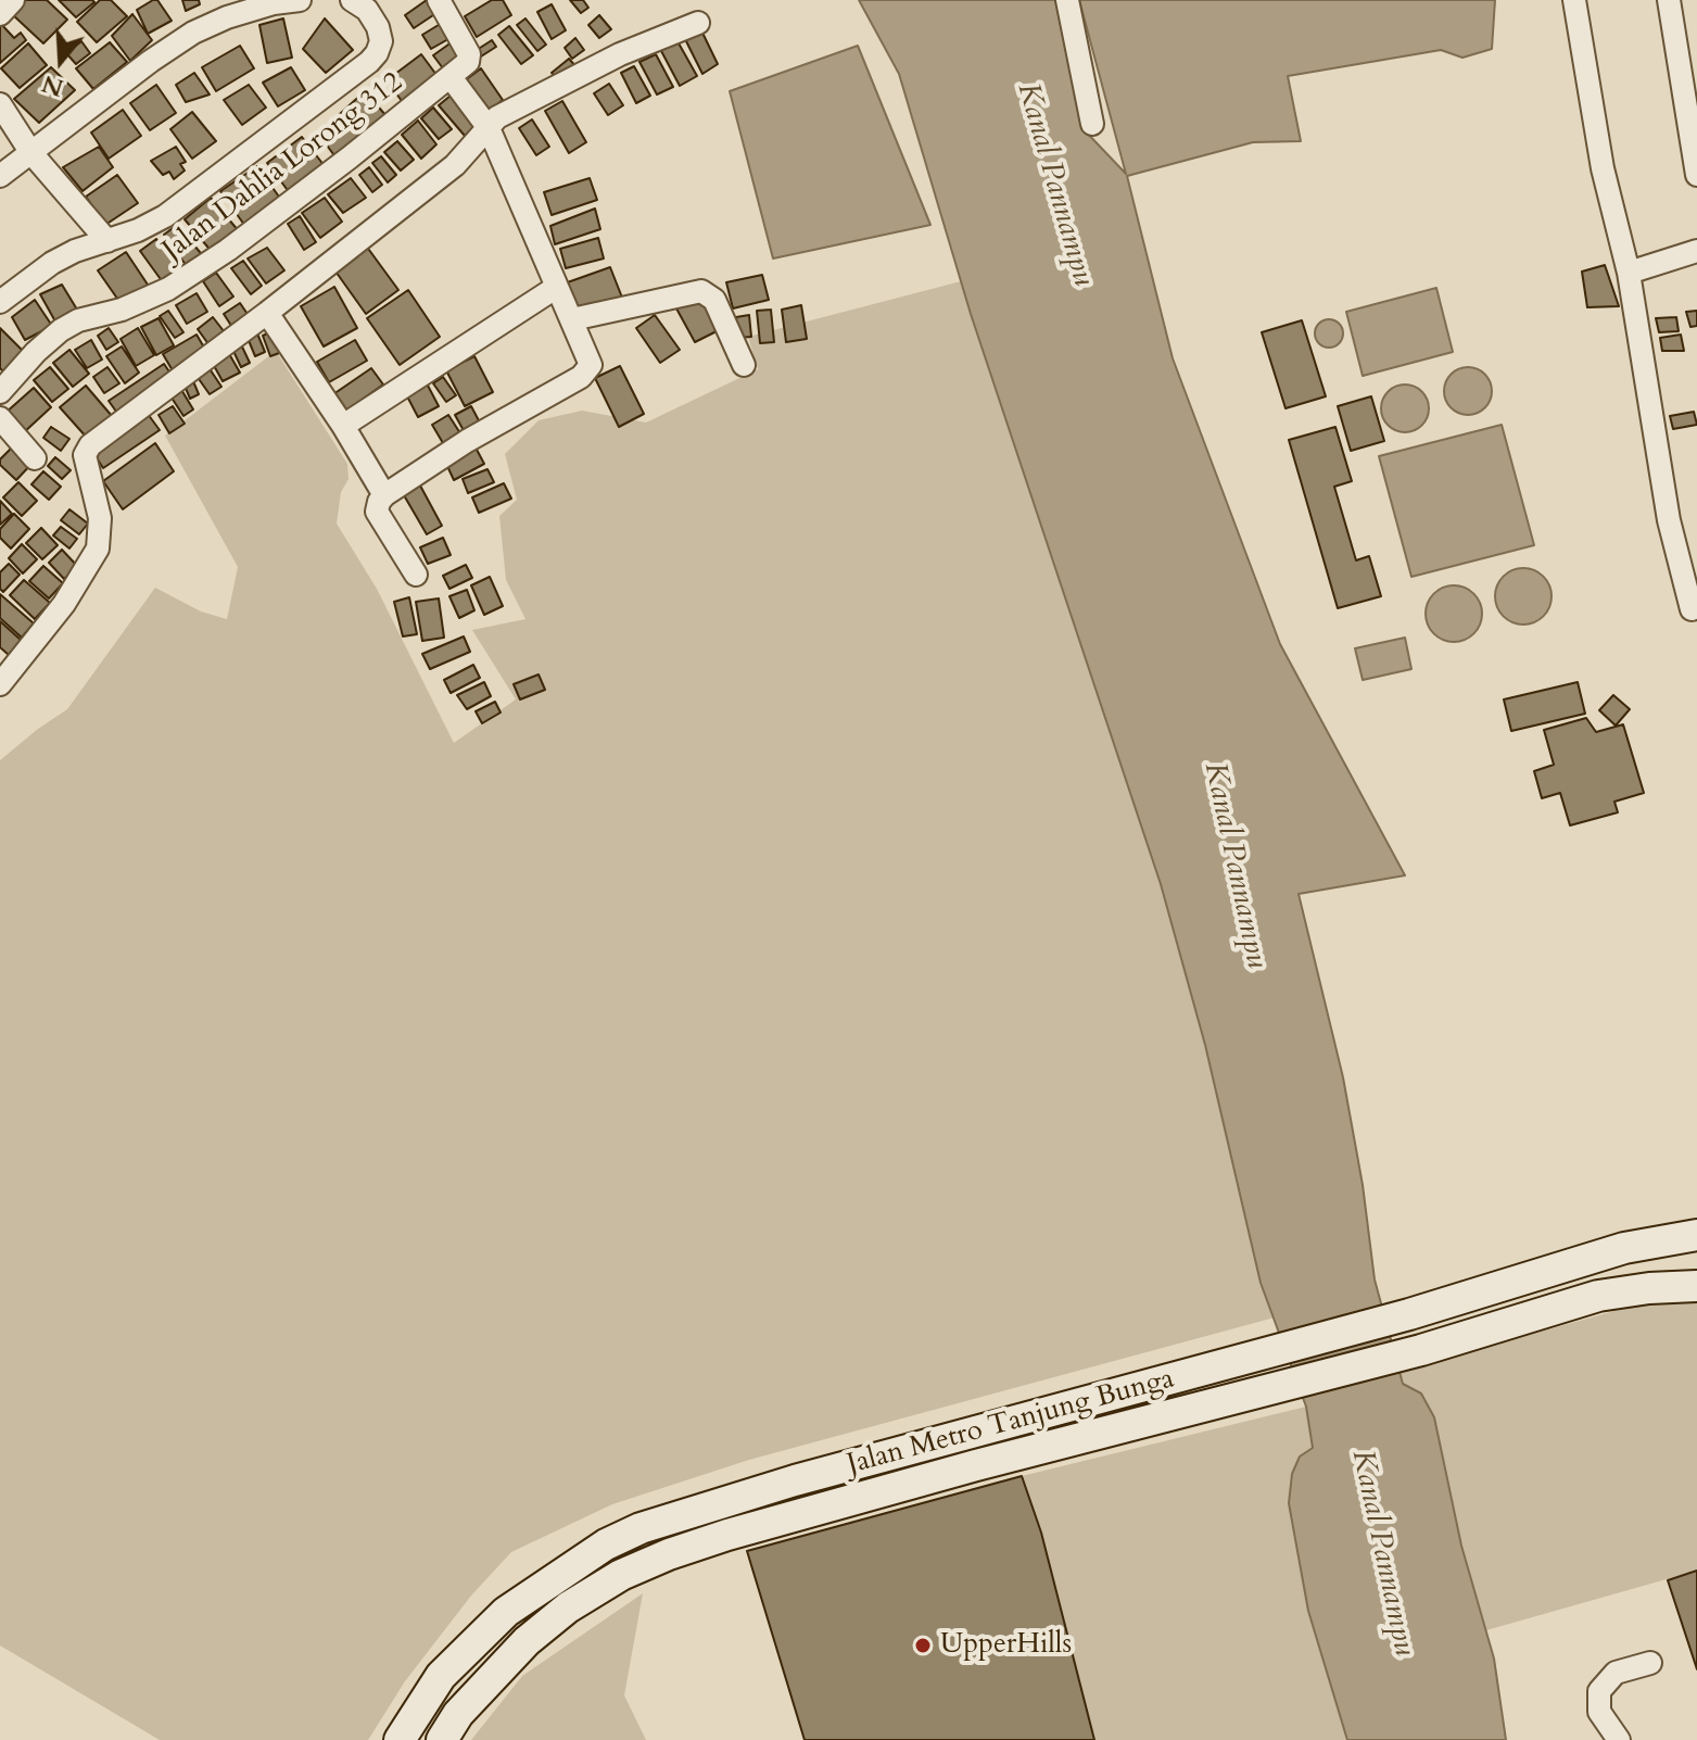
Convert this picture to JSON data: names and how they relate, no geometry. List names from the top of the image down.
{
  "streets": {
    "main road": ["Jalan Metro Tanjung Bunga"],
    "street": ["Jalan Dahlia Lorong 312"]
  },
  "water": ["Kanal Pannampu"],
  "places": ["UpperHills"],
  "north": "bottom"
}
